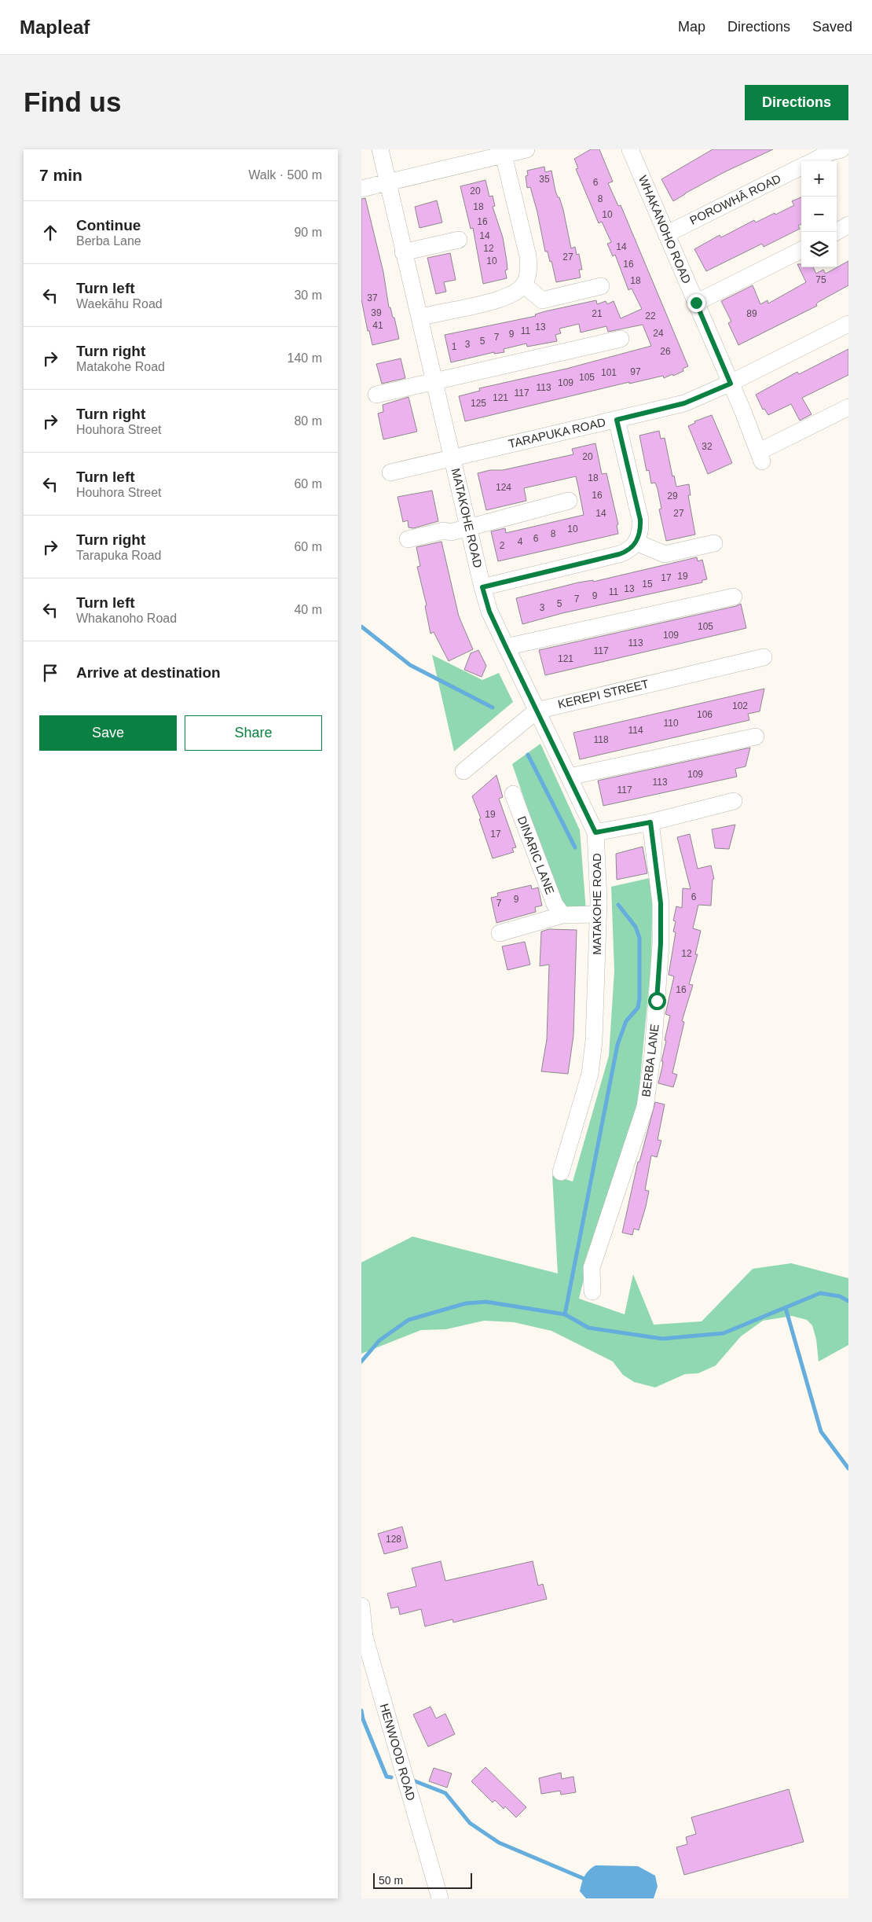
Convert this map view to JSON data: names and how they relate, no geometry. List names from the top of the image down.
{
  "streets": {
    "street": [
      "POROWHĀ ROAD",
      "WHAKANOHO ROAD",
      "TARAPUKA ROAD",
      "MATAKOHE ROAD",
      "KEREPI STREET",
      "DINARIC LANE",
      "BERBA LANE",
      "HENWOOD ROAD"
    ]
  },
  "crossings": [
    ["POROWHĀ ROAD", "WHAKANOHO ROAD"],
    ["WHAKANOHO ROAD", "TARAPUKA ROAD"],
    ["TARAPUKA ROAD", "MATAKOHE ROAD"],
    ["MATAKOHE ROAD", "KEREPI STREET"]
  ],
  "house_numbers": [
    "35",
    "6",
    "20",
    "8",
    "18",
    "10",
    "16",
    "14",
    "14",
    "12",
    "27",
    "10",
    "16",
    "75",
    "18",
    "37",
    "39",
    "21",
    "89",
    "22",
    "41",
    "13",
    "11",
    "24",
    "9",
    "7",
    "5",
    "3",
    "1",
    "26",
    "97",
    "101",
    "105",
    "109",
    "113",
    "117",
    "121",
    "125",
    "32",
    "20",
    "18",
    "124",
    "16",
    "29",
    "14",
    "27",
    "10",
    "8",
    "6",
    "4",
    "2",
    "19",
    "17",
    "15",
    "13",
    "11",
    "9",
    "7",
    "5",
    "3",
    "105",
    "109",
    "113",
    "117",
    "121",
    "102",
    "106",
    "110",
    "114",
    "118",
    "109",
    "113",
    "117",
    "19",
    "17",
    "6",
    "9",
    "7",
    "12",
    "16",
    "128"
  ],
  "scale_bar": "50 m",
  "page": {
    "header": "Mapleaf",
    "nav": ["Map", "Directions", "Saved"],
    "buttons": [
      "Directions",
      ["Save", "Share"]
    ],
    "title": "Find us",
    "heading": ["7 min", "Walk · 500 m"],
    "map_buttons": ["+", "−"],
    "list": [
      ["Continue", "Berba Lane", "90 m"],
      ["Turn left", "Waekāhu Road", "30 m"],
      ["Turn right", "Matakohe Road", "140 m"],
      ["Turn right", "Houhora Street", "80 m"],
      ["Turn left", "Houhora Street", "60 m"],
      ["Turn right", "Tarapuka Road", "60 m"],
      ["Turn left", "Whakanoho Road", "40 m"],
      "Arrive at destination"
    ],
    "scale": "50 m"
  }
}
